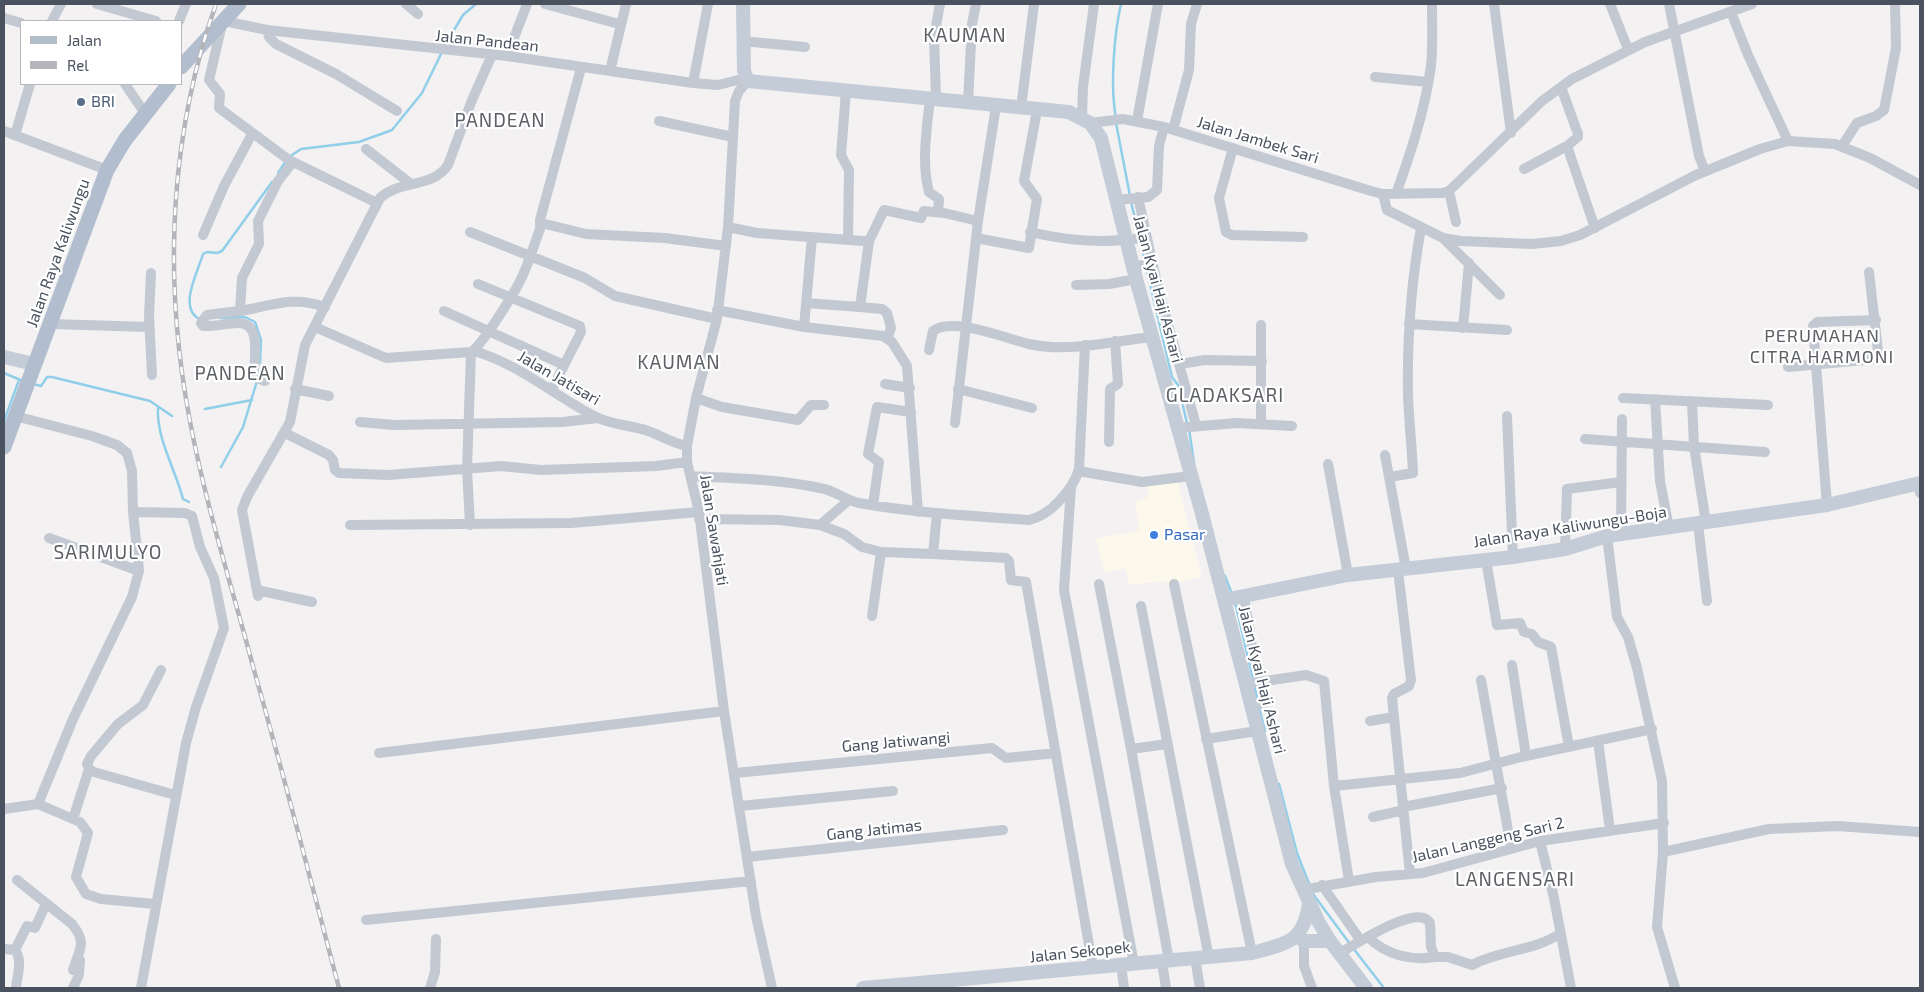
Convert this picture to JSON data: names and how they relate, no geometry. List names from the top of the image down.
{
  "streets": {
    "main road": [
      "Jalan Raya Kaliwungu",
      "Jalan Kyai Haji Ashari",
      "Jalan Raya Kaliwungu-Boja",
      "Jalan Sekopek"
    ],
    "street": [
      "Jalan Pandean",
      "Jalan Jambek Sari",
      "Jalan Jatisari",
      "Jalan Sawahjati",
      "Gang Jatiwangi",
      "Gang Jatimas",
      "Jalan Langgeng Sari 2"
    ]
  },
  "crossings": [
    ["Jalan Pandean", "Jalan Sawahjati"],
    ["Jalan Jambek Sari", "Jalan Kyai Haji Ashari"],
    ["Jalan Kyai Haji Ashari", "Jalan Raya Kaliwungu-Boja"],
    ["Jalan Kyai Haji Ashari", "Jalan Langgeng Sari 2"],
    ["Jalan Jatisari", "Jalan Sawahjati"],
    ["Jalan Sawahjati", "Gang Jatiwangi"],
    ["Jalan Sawahjati", "Gang Jatimas"]
  ],
  "districts": [
    "KAUMAN",
    "PANDEAN",
    "PERUMAHAN CITRA HARMONI",
    "KAUMAN",
    "PANDEAN",
    "GLADAKSARI",
    "SARIMULYO",
    "LANGENSARI"
  ],
  "places": ["BRI", "Pasar"],
  "legend": ["Jalan", "Rel"]
}
